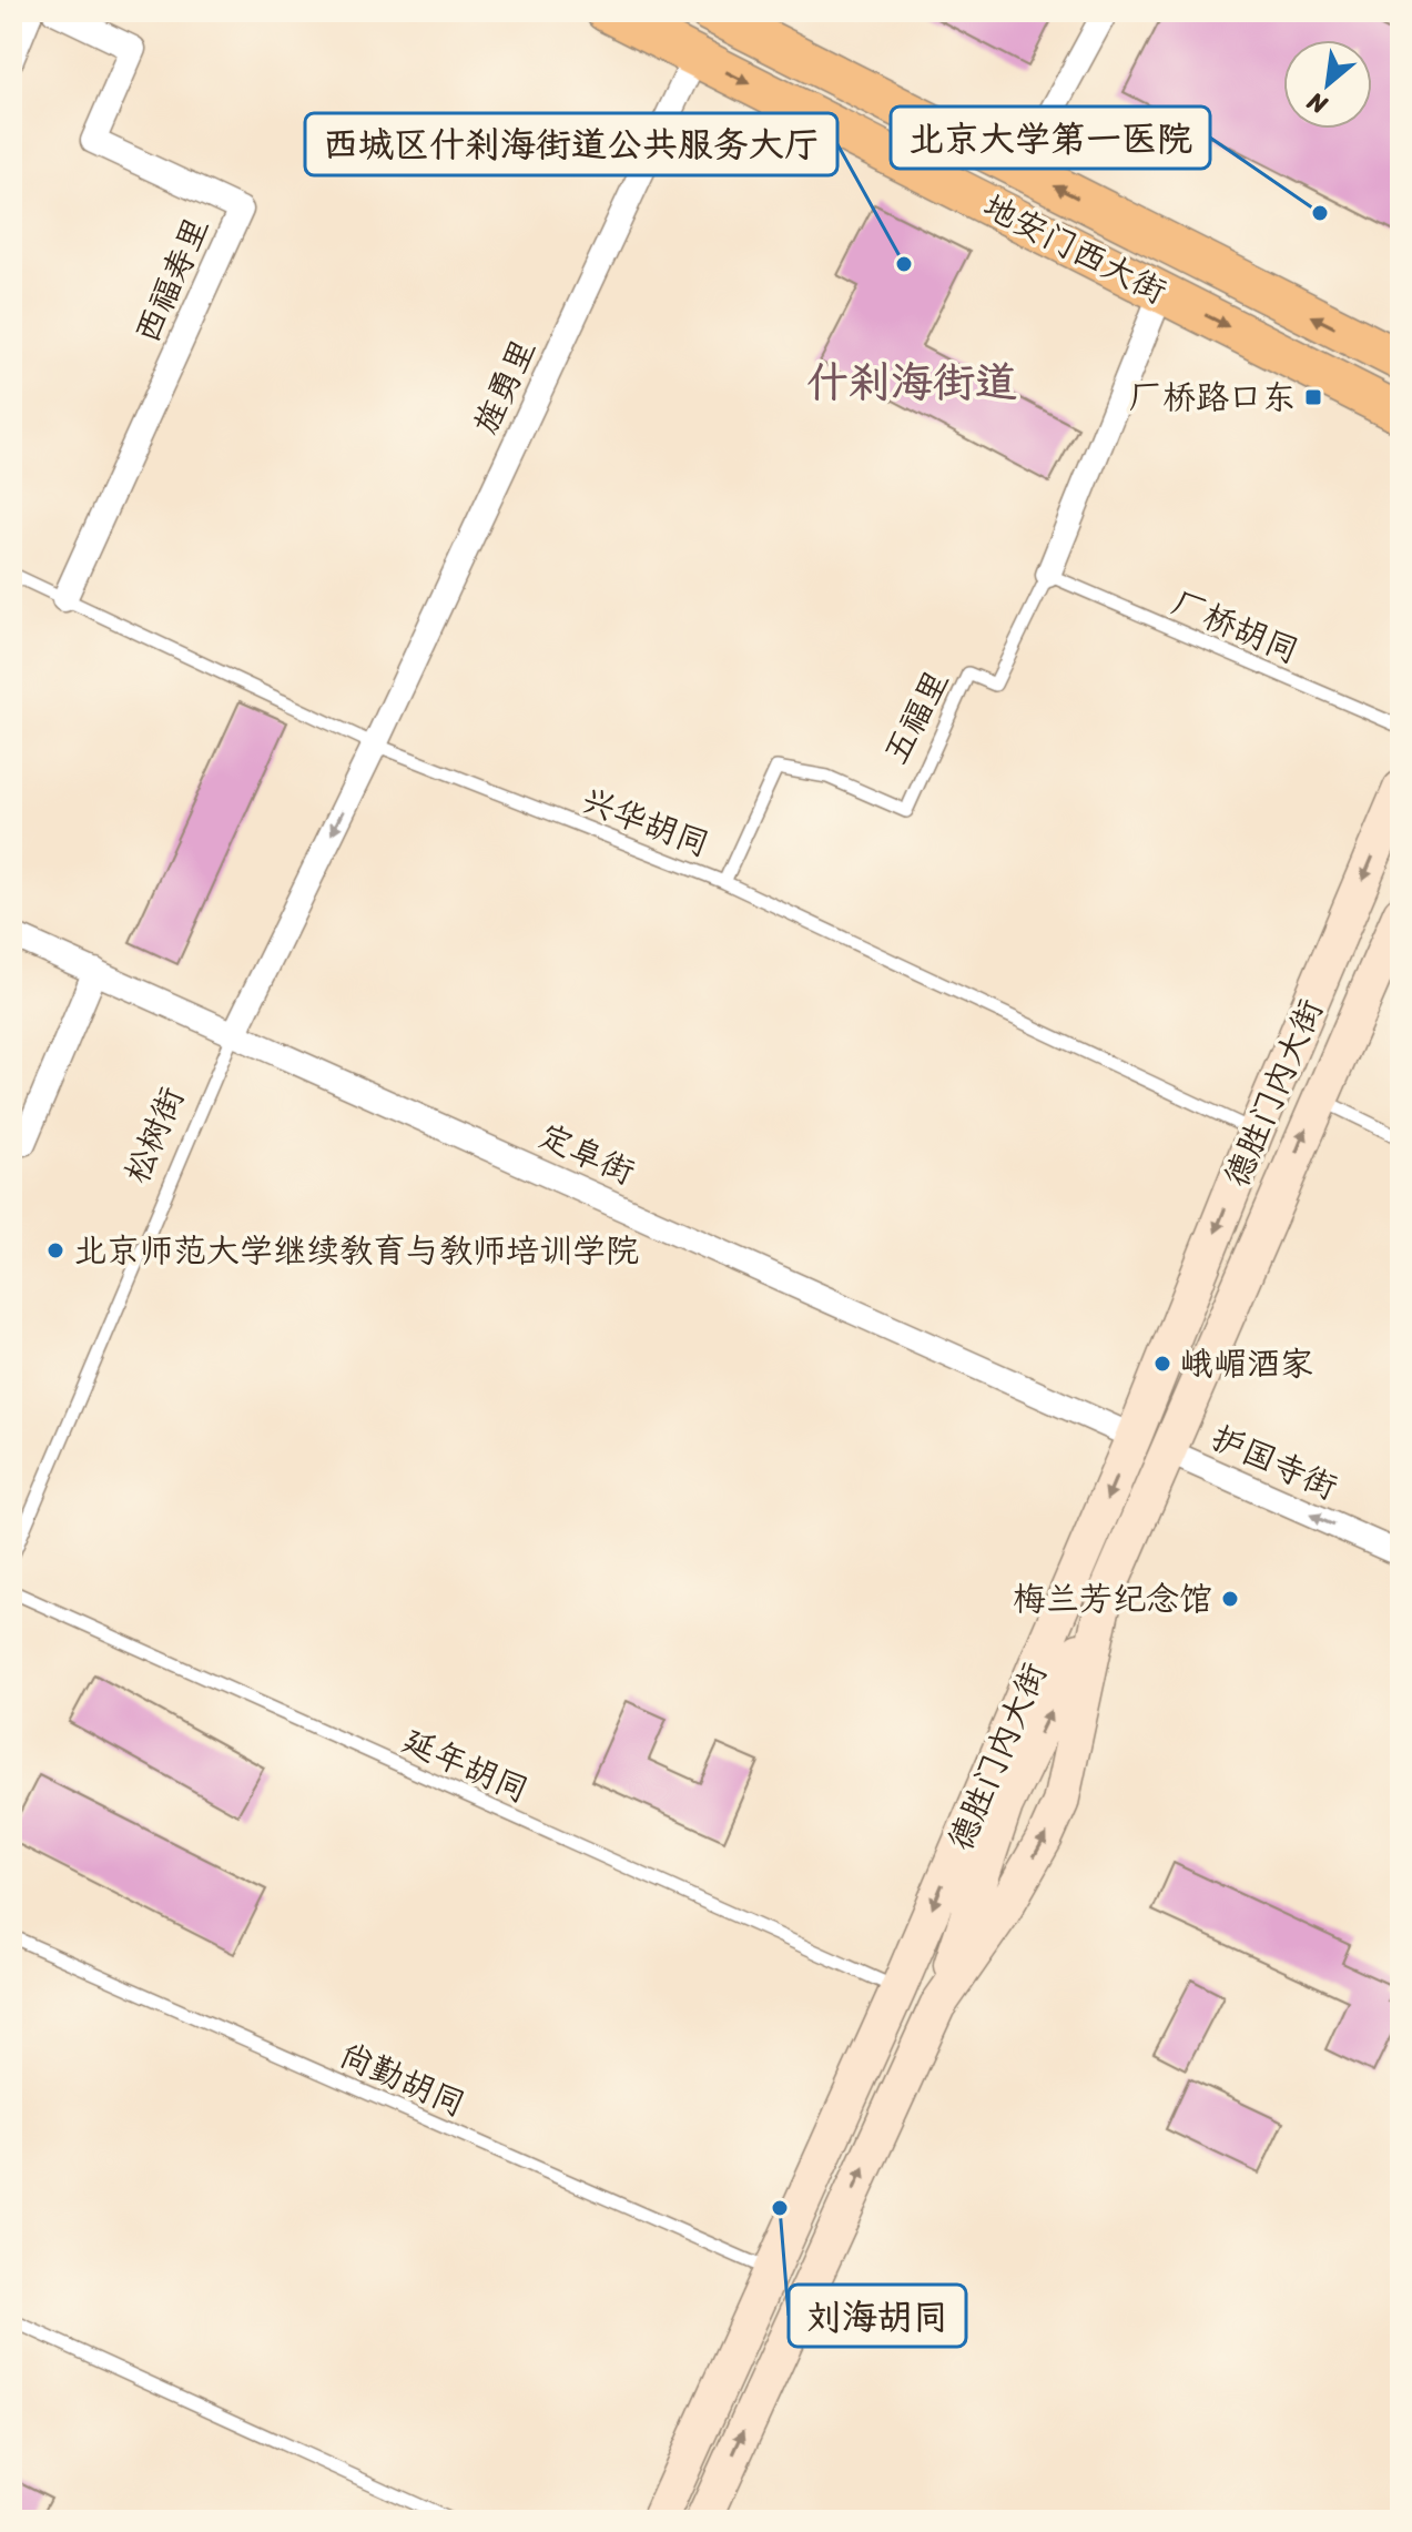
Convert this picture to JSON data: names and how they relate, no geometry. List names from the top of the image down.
{
  "streets": {
    "main road": ["地安门西大街", "德胜门内大街"],
    "street": [
      "西福寿里",
      "旌勇里",
      "五福里",
      "松树街",
      "定阜街",
      "护国寺街"
    ],
    "lane": [
      "厂桥胡同",
      "兴华胡同",
      "延年胡同",
      "尚勤胡同"
    ]
  },
  "crossings": [
    ["地安门西大街", "旌勇里"],
    ["地安门西大街", "五福里"],
    ["西福寿里", "兴华胡同"],
    ["旌勇里", "兴华胡同"],
    ["旌勇里", "松树街"],
    ["厂桥胡同", "五福里"],
    ["五福里", "兴华胡同"],
    ["兴华胡同", "德胜门内大街"],
    ["兴华胡同", "松树街"],
    ["德胜门内大街", "定阜街"],
    ["德胜门内大街", "护国寺街"],
    ["德胜门内大街", "延年胡同"],
    ["德胜门内大街", "尚勤胡同"],
    ["松树街", "定阜街"]
  ],
  "one_way": ["松树街", "护国寺街"],
  "districts": ["什刹海街道"],
  "places": {
    "other": [
      "北京大学第一医院",
      "西城区什刹海街道公共服务大厅",
      "北京师范大学继续教育与教师培训学院",
      "峨嵋酒家",
      "梅兰芳纪念馆",
      "刘海胡同"
    ],
    "transit": ["厂桥路口东"]
  },
  "north": "bottom left"
}
